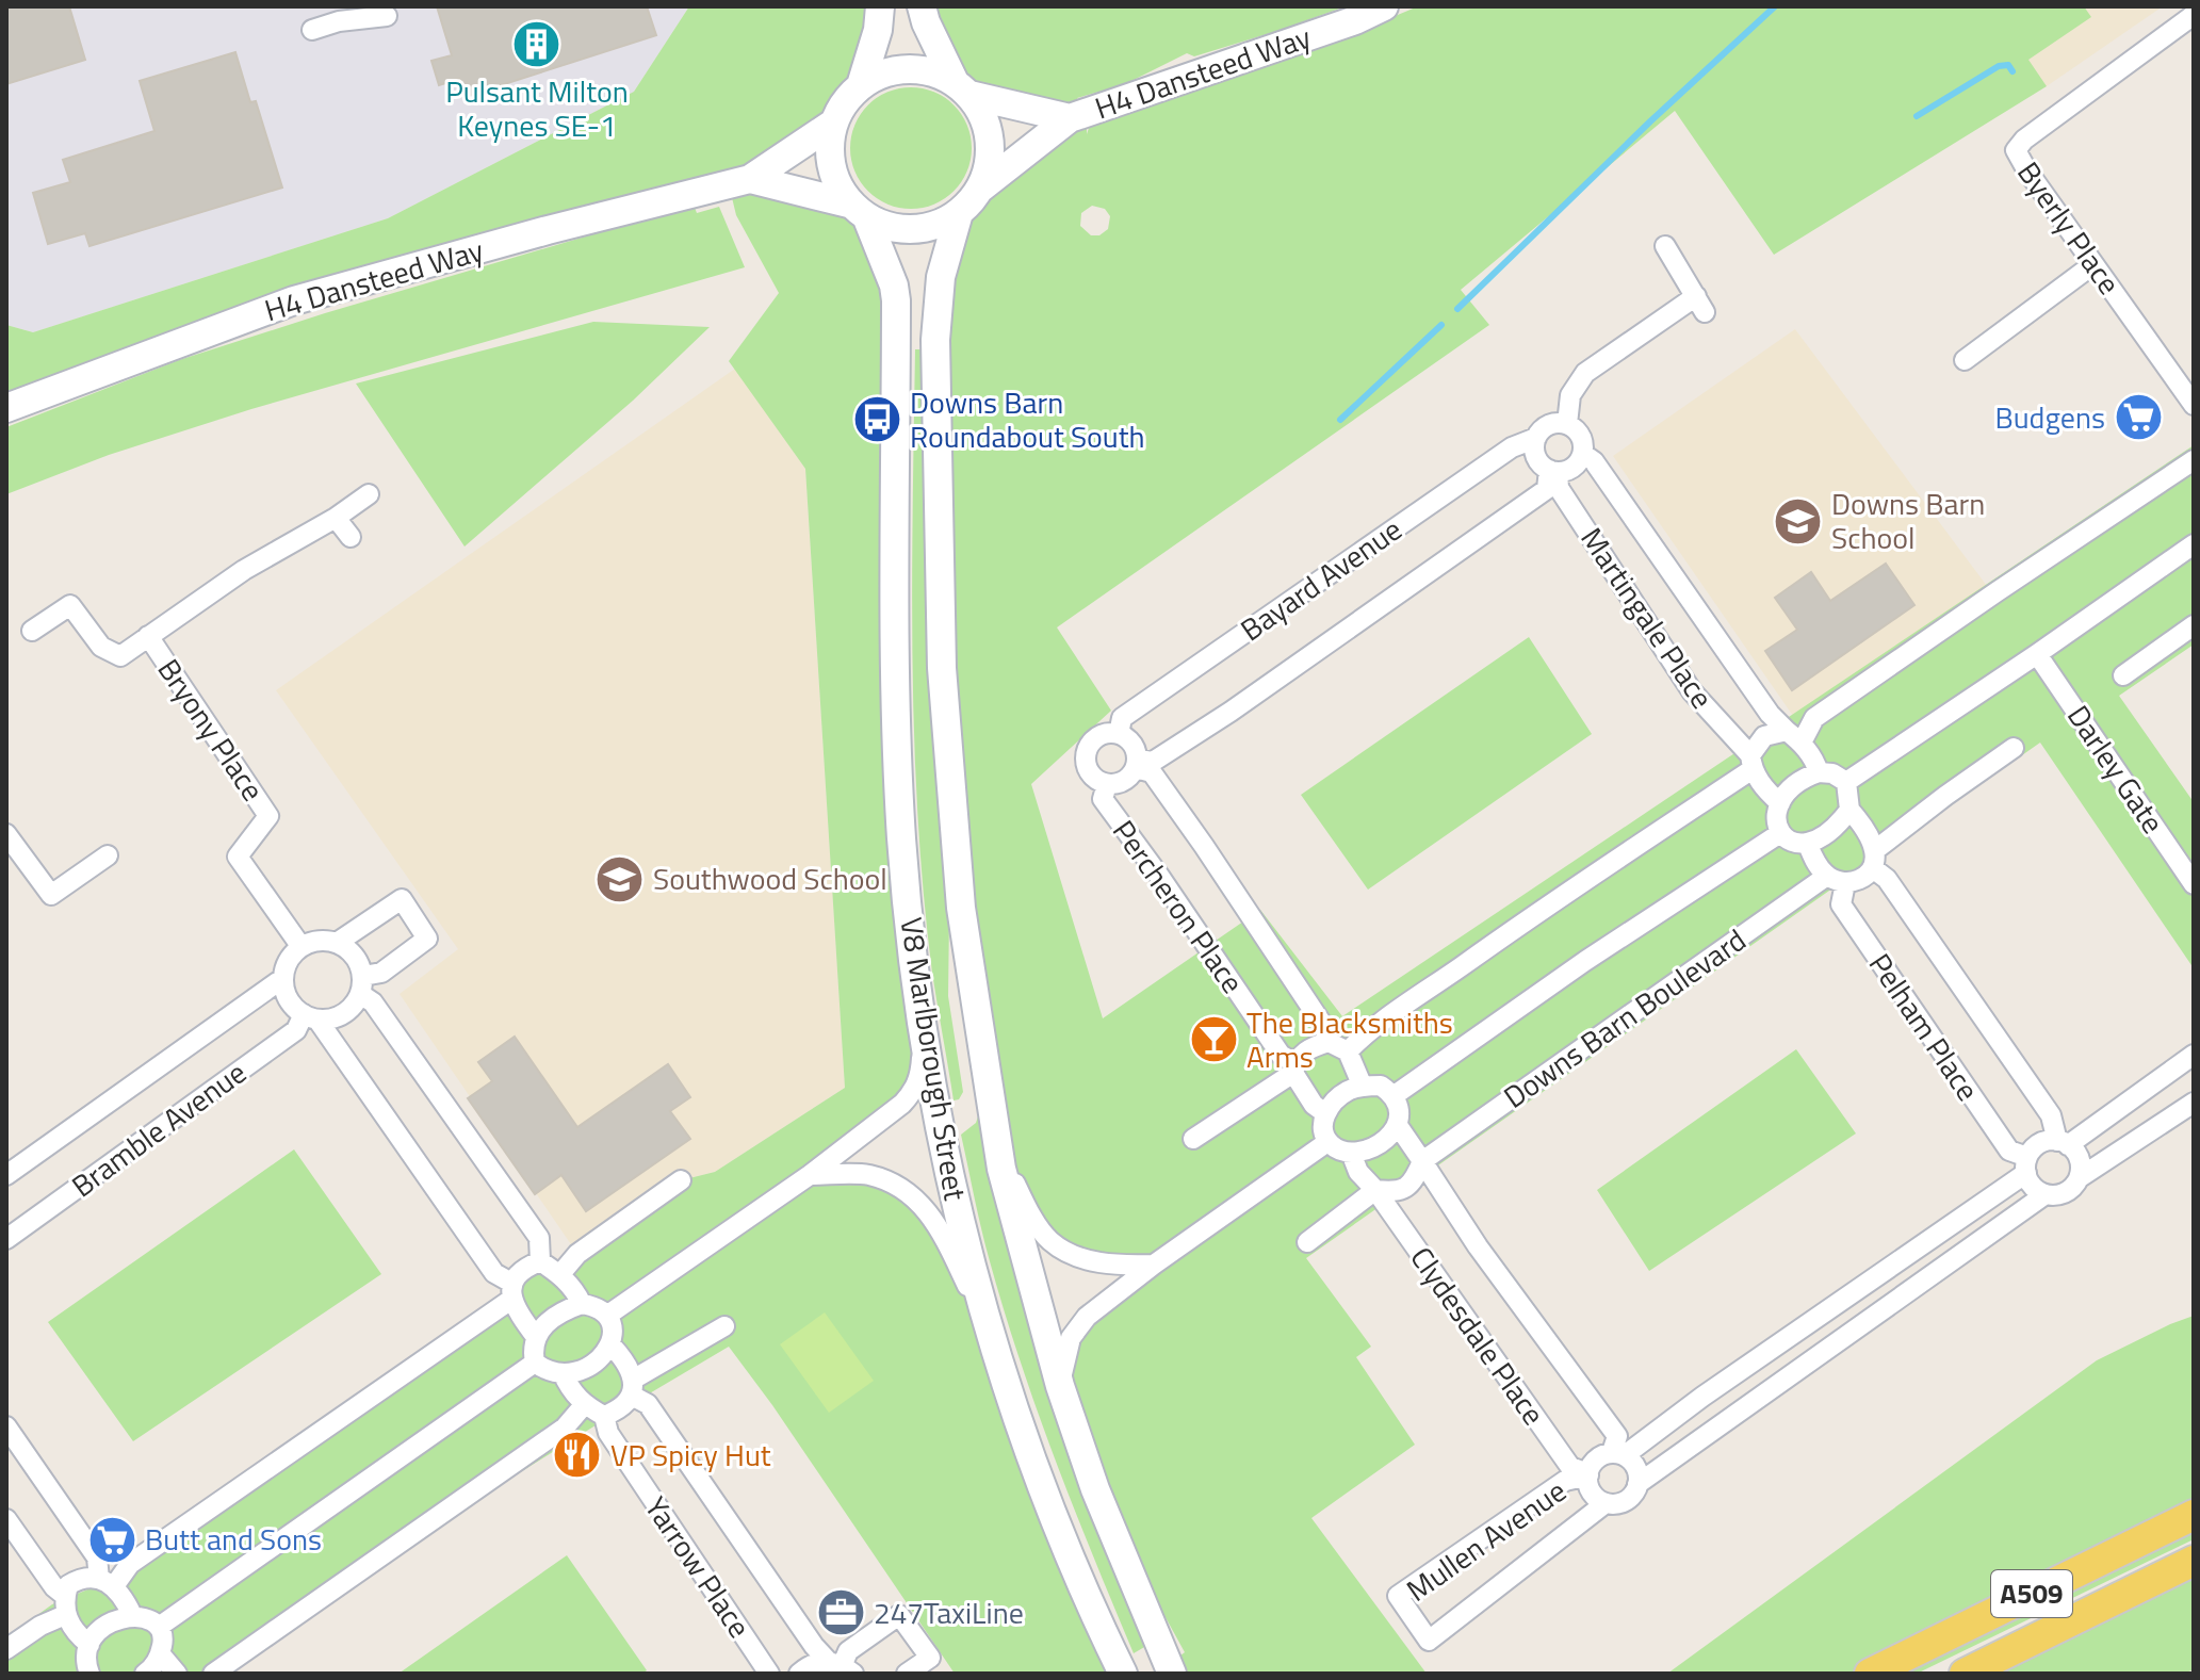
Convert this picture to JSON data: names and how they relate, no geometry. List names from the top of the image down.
{
  "streets": {
    "main road": ["H4 Dansteed Way", "V8 Marlborough Street", "A509"],
    "street": [
      "Byerly Place",
      "Bayard Avenue",
      "Martingale Place",
      "Bryony Place",
      "Darley Gate",
      "Percheron Place",
      "Downs Barn Boulevard",
      "Pelham Place",
      "Bramble Avenue",
      "Clydesdale Place",
      "Mullen Avenue",
      "Yarrow Place"
    ]
  },
  "crossings": [
    ["H4 Dansteed Way", "V8 Marlborough Street"],
    ["Bayard Avenue", "Martingale Place"],
    ["Bayard Avenue", "Percheron Place"],
    ["Martingale Place", "Pelham Place"],
    ["Bryony Place", "Bramble Avenue"],
    ["Downs Barn Boulevard", "Pelham Place"],
    ["Downs Barn Boulevard", "Clydesdale Place"],
    ["Clydesdale Place", "Mullen Avenue"]
  ],
  "places": {
    "building": ["Pulsant Milton Keynes SE-1"],
    "supermarket": ["Budgens", "Butt and Sons"],
    "bus stop": ["Downs Barn Roundabout South"],
    "school or university": ["Downs Barn School", "Southwood School"],
    "bar": ["The Blacksmiths Arms"],
    "restaurant": ["VP Spicy Hut"],
    "office": ["247TaxiLine"]
  }
}
